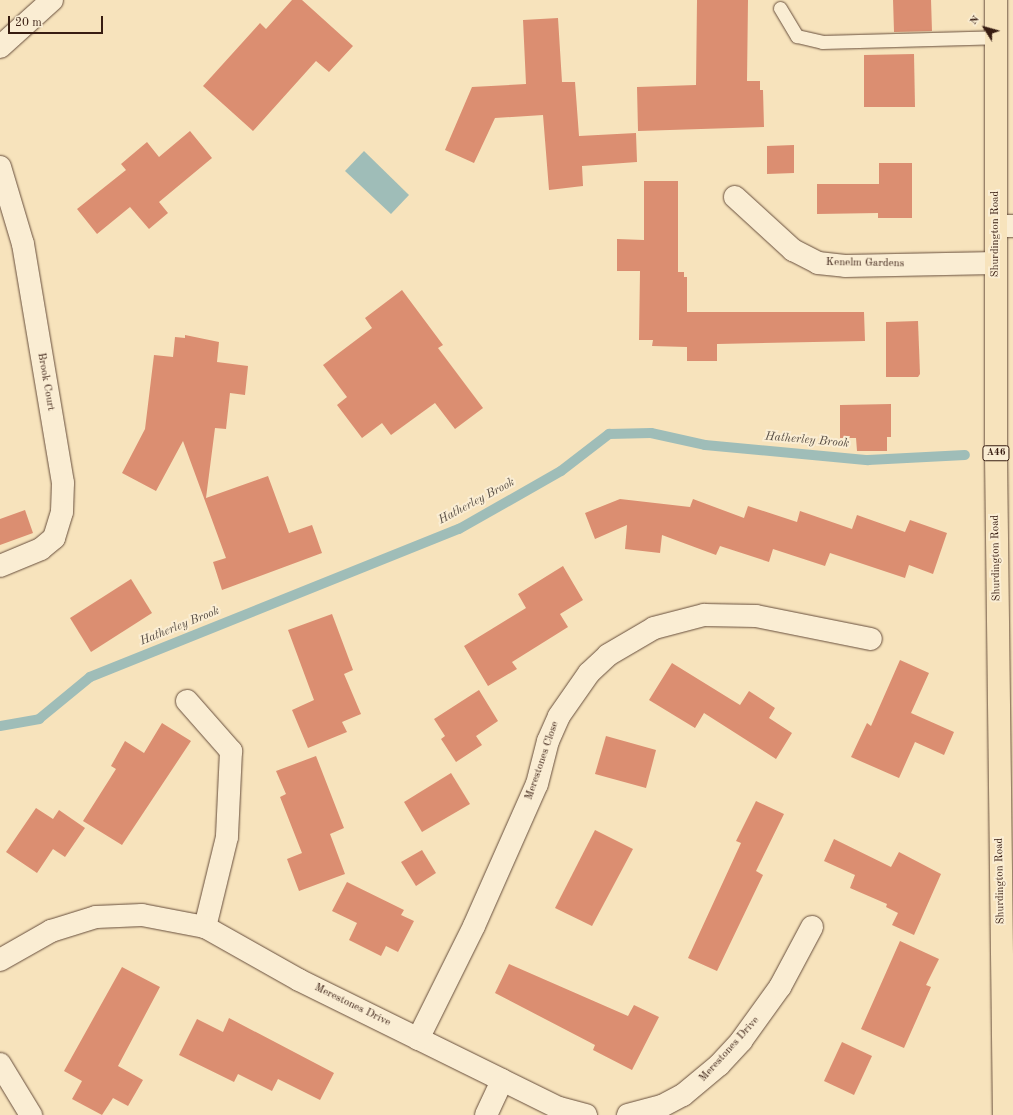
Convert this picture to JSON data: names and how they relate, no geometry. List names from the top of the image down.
{
  "streets": {
    "main road": ["Shurdington Road", "A46"],
    "street": [
      "Kenelm Gardens",
      "Brook Court",
      "Merestones Close",
      "Merestones Drive"
    ]
  },
  "crossings": [
    ["Shurdington Road", "Kenelm Gardens"],
    ["Merestones Close", "Merestones Drive"]
  ],
  "water": ["Hatherley Brook"],
  "scale_bar": "20 m",
  "north": "top left"
}
